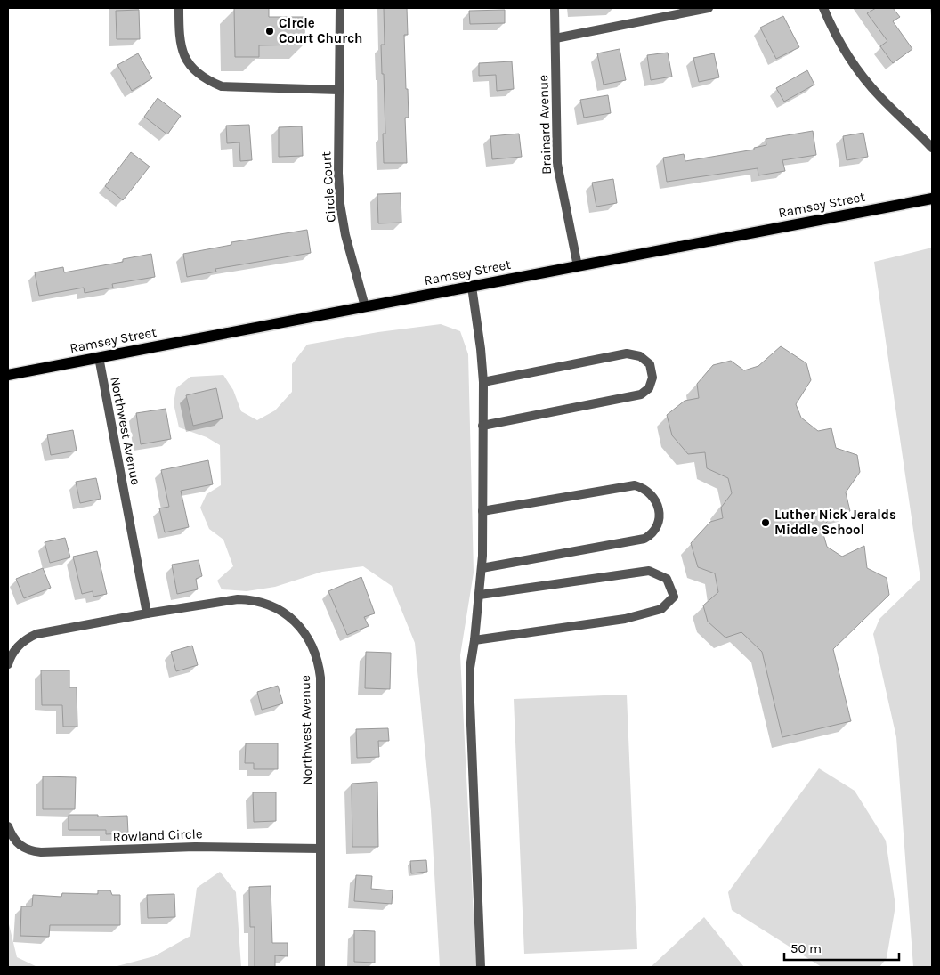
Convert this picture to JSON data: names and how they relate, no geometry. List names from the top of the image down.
{
  "streets": {
    "main road": ["Ramsey Street"],
    "street": [
      "Brainard Avenue",
      "Circle Court",
      "Northwest Avenue",
      "Rowland Circle"
    ]
  },
  "crossings": [
    ["Brainard Avenue", "Ramsey Street"],
    ["Circle Court", "Ramsey Street"],
    ["Ramsey Street", "Northwest Avenue"],
    ["Northwest Avenue", "Rowland Circle"]
  ],
  "places": ["Circle Court Church", "Luther Nick Jeralds Middle School"],
  "scale_bar": "50 m"
}
